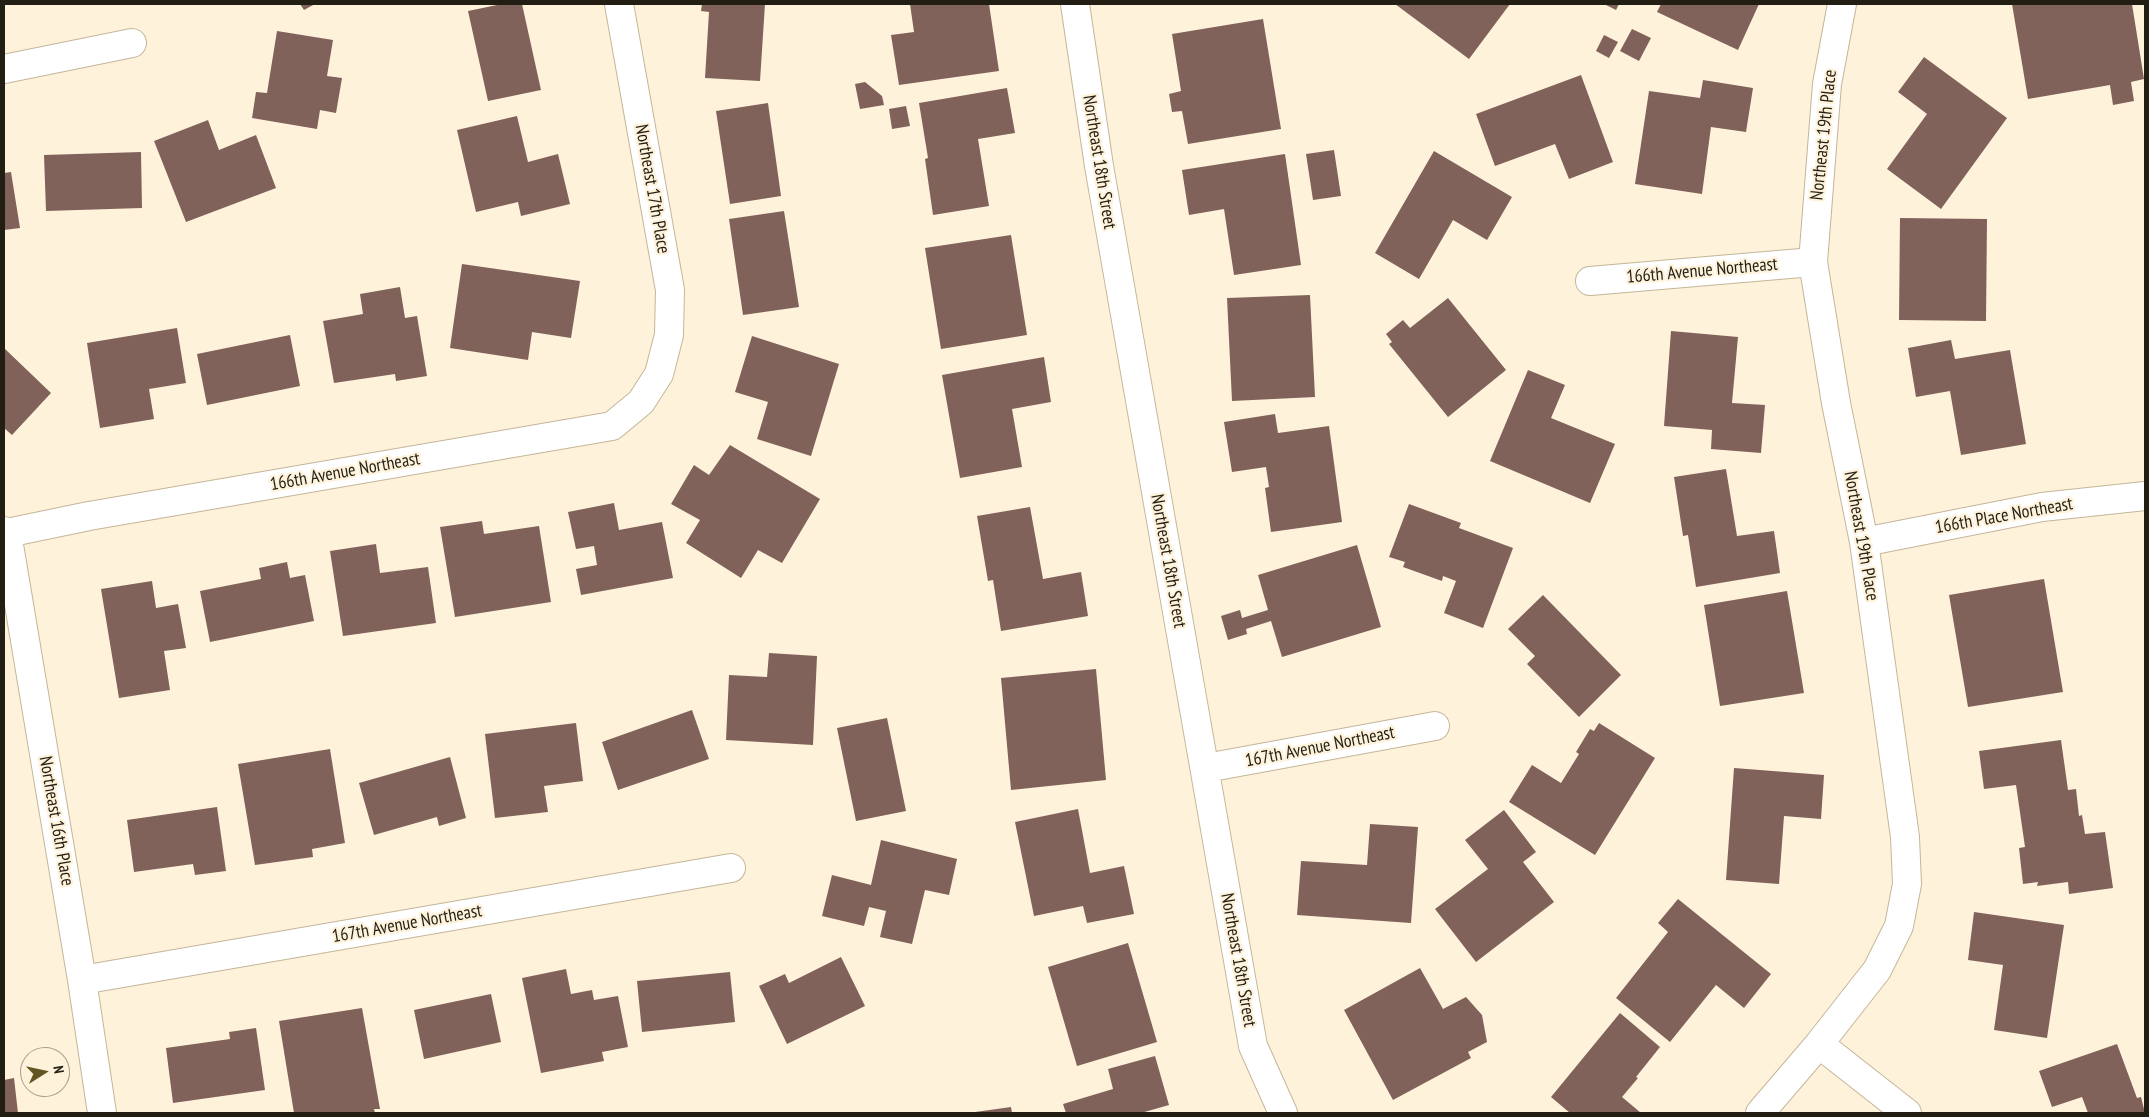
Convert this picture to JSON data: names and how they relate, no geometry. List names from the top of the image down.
{
  "streets": {
    "street": [
      "Northeast 19th Place",
      "Northeast 18th Street",
      "Northeast 17th Place",
      "166th Avenue Northeast",
      "166th Place Northeast",
      "167th Avenue Northeast",
      "Northeast 16th Place"
    ]
  },
  "crossings": [
    ["Northeast 19th Place", "166th Avenue Northeast"],
    ["Northeast 19th Place", "166th Place Northeast"],
    ["Northeast 18th Street", "167th Avenue Northeast"],
    ["Northeast 17th Place", "166th Avenue Northeast"],
    ["166th Avenue Northeast", "Northeast 16th Place"],
    ["167th Avenue Northeast", "Northeast 16th Place"]
  ],
  "north": "right"
}
